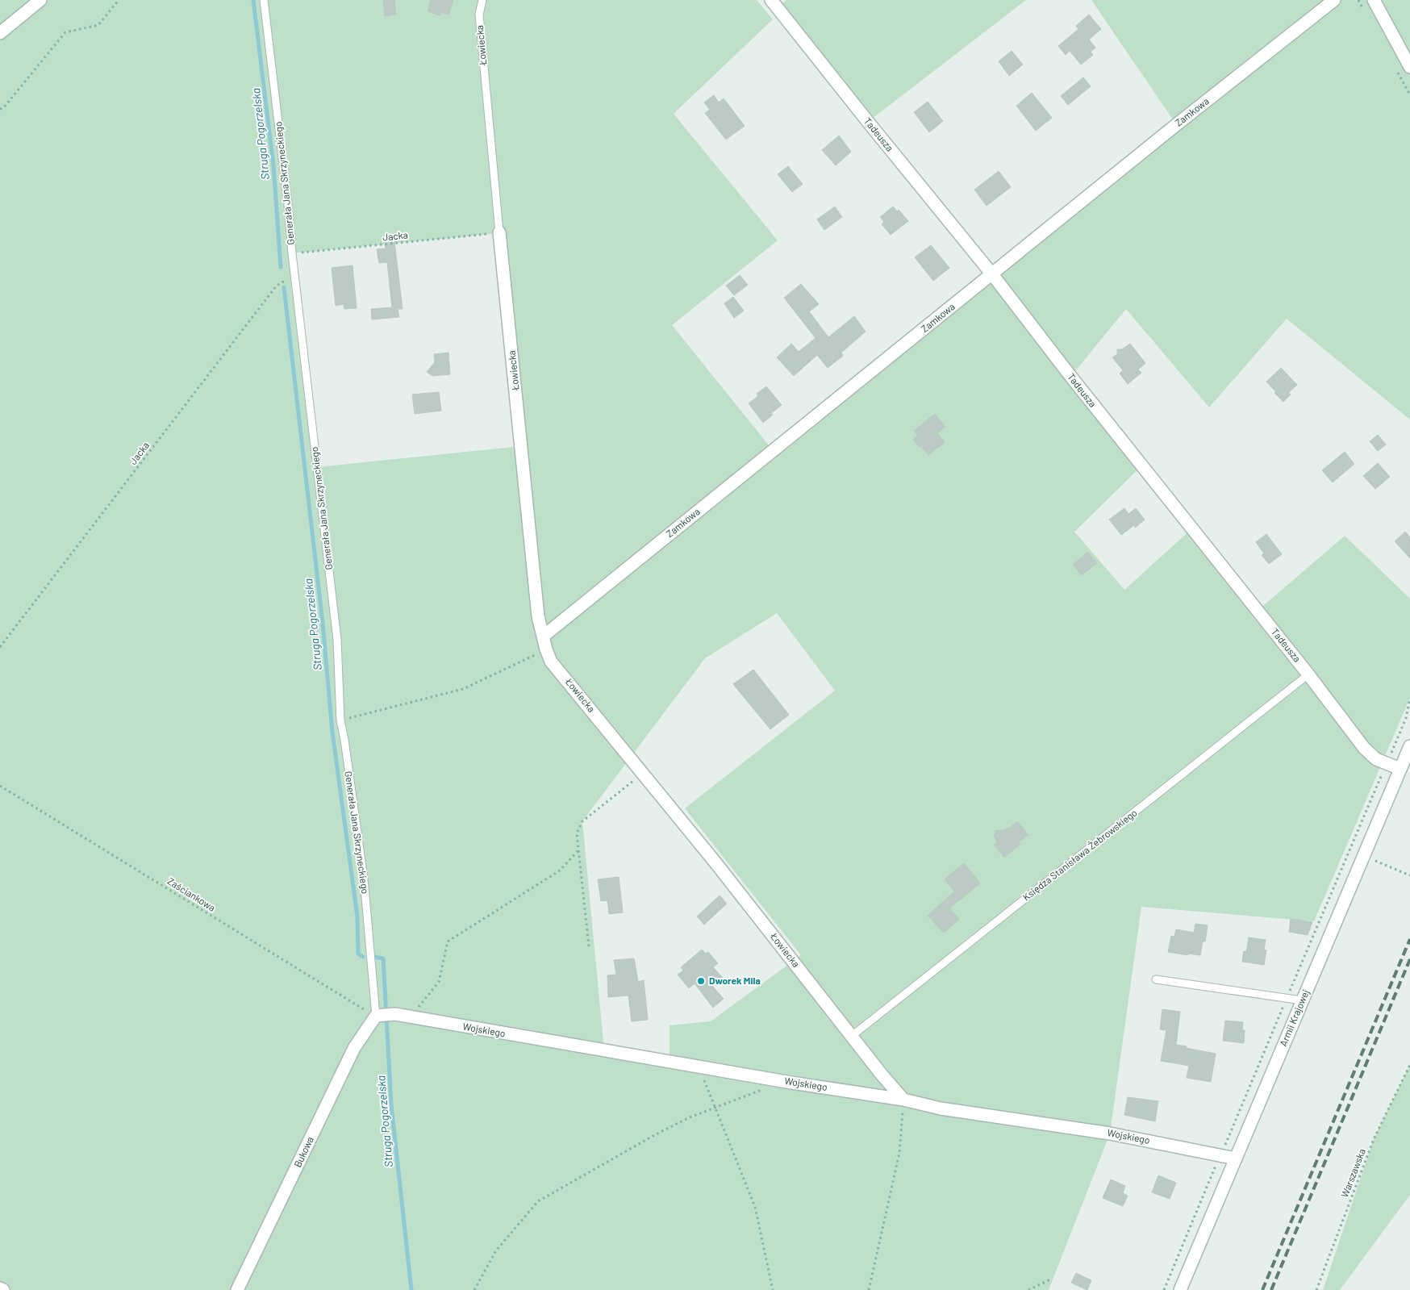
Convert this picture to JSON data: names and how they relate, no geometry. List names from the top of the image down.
{
  "streets": {
    "street": [
      "Łowiecka",
      "Zamkowa",
      "Tadeusza",
      "Armii Krajowej",
      "Wojskiego",
      "Bukowa"
    ],
    "lane": ["Generała Jana Skrzyneckiego", "Księdza Stanisława Żebrowskiego"],
    "path": ["Jacka", "Zaściankowa", "Warszawska"]
  },
  "crossings": [
    ["Łowiecka", "Zamkowa"],
    ["Łowiecka", "Jacka"],
    ["Łowiecka", "Księdza Stanisława Żebrowskiego"],
    ["Łowiecka", "Wojskiego"],
    ["Zamkowa", "Tadeusza"],
    ["Tadeusza", "Księdza Stanisława Żebrowskiego"],
    ["Tadeusza", "Armii Krajowej"],
    ["Generała Jana Skrzyneckiego", "Jacka"],
    ["Generała Jana Skrzyneckiego", "Zaściankowa"],
    ["Generała Jana Skrzyneckiego", "Wojskiego"],
    ["Generała Jana Skrzyneckiego", "Bukowa"],
    ["Zaściankowa", "Wojskiego"],
    ["Zaściankowa", "Bukowa"],
    ["Armii Krajowej", "Wojskiego"],
    ["Wojskiego", "Bukowa"]
  ],
  "water": ["Struga Pogorzelska"],
  "places": ["Dworek Mila"]
}
